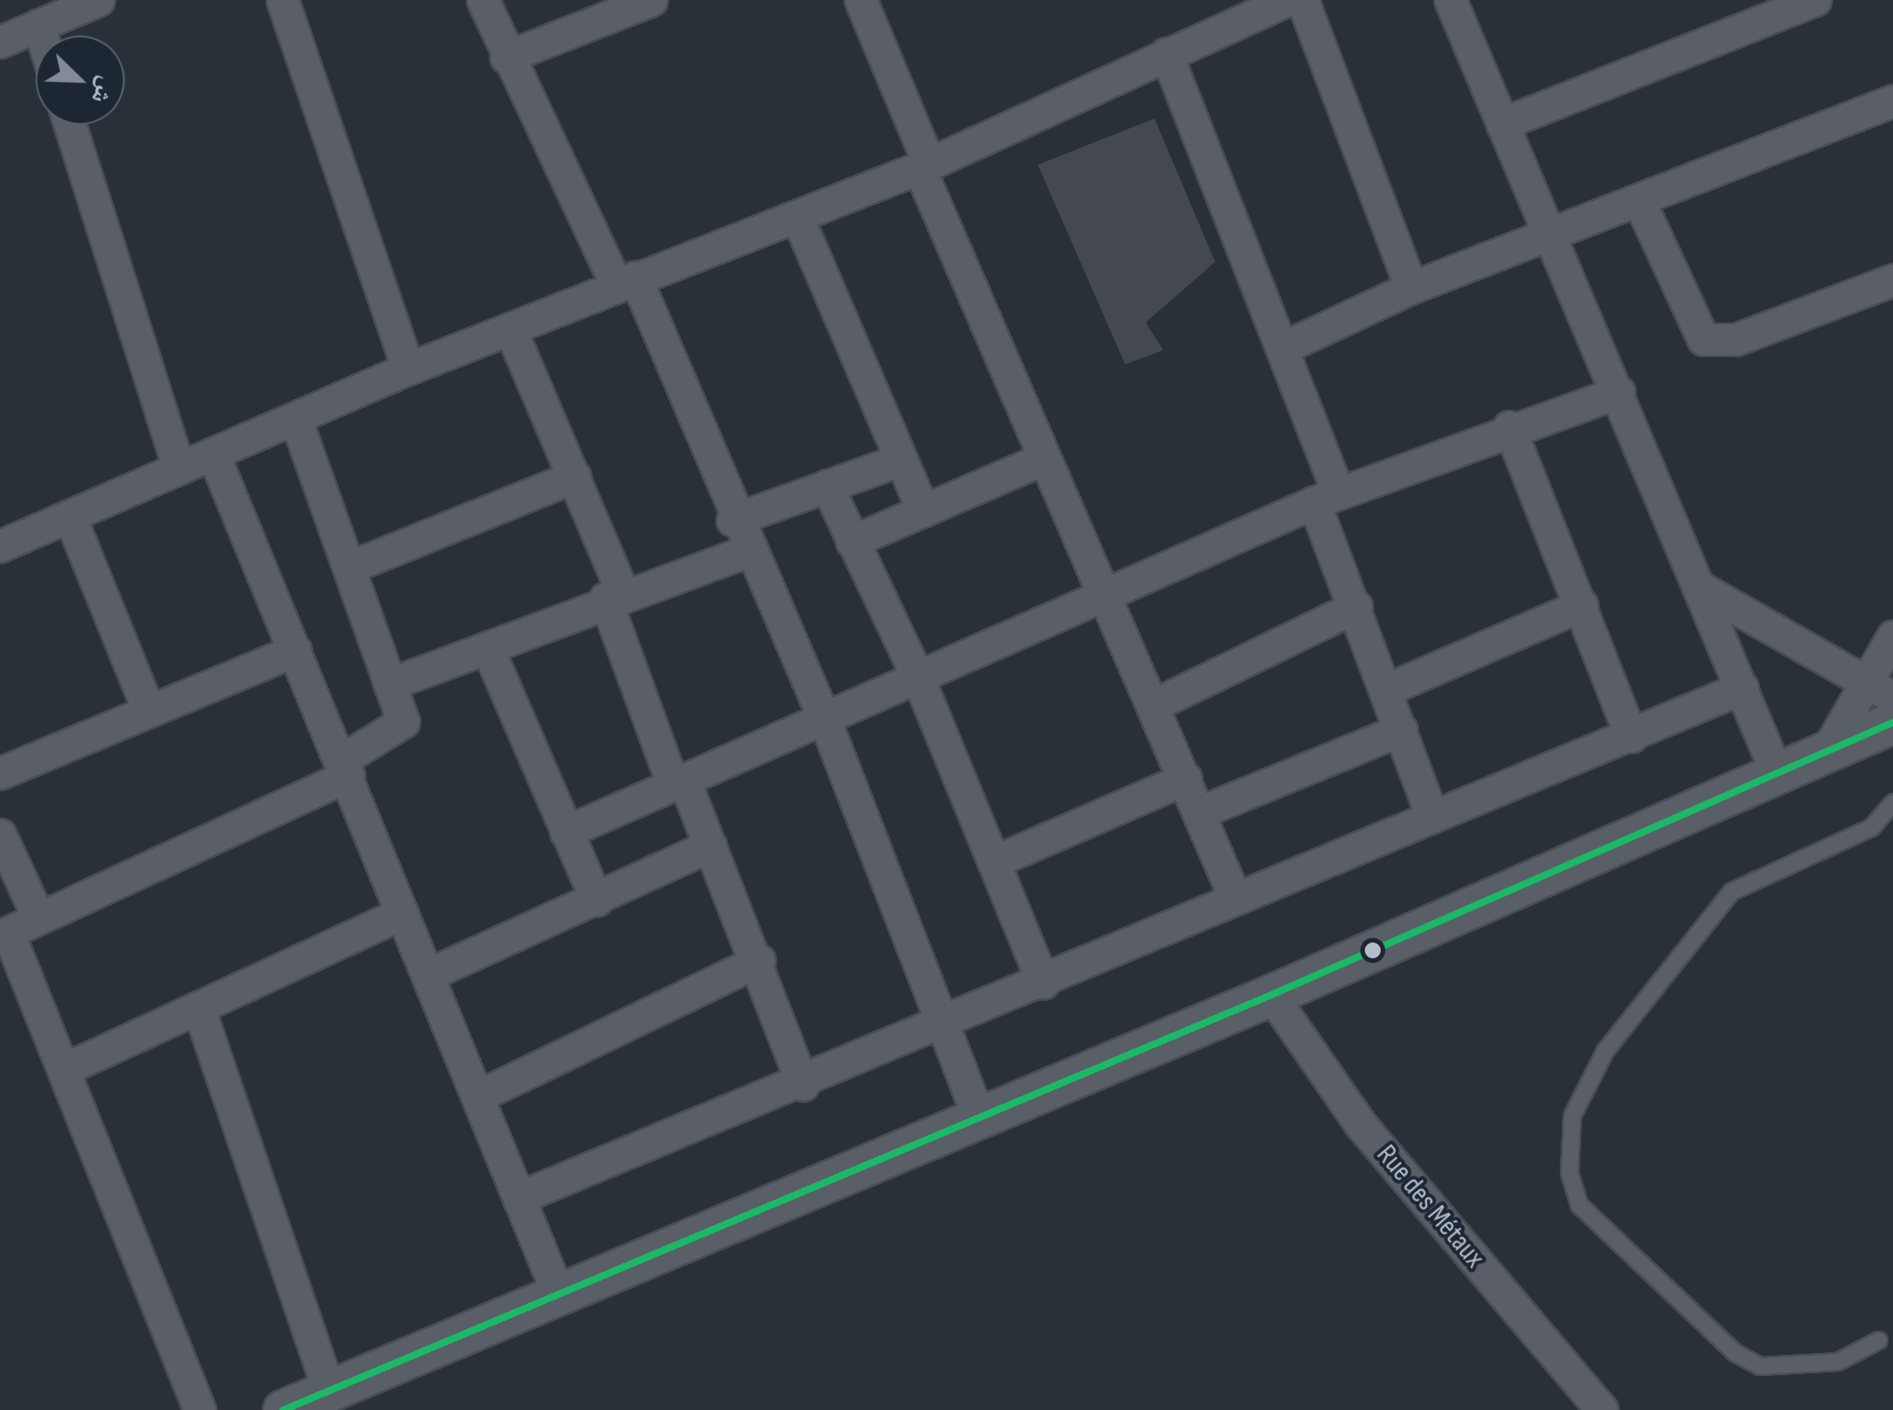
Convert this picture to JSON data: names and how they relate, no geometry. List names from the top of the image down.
{
  "streets": {
    "street": ["Rue des Métaux"]
  },
  "north": "bottom right"
}
